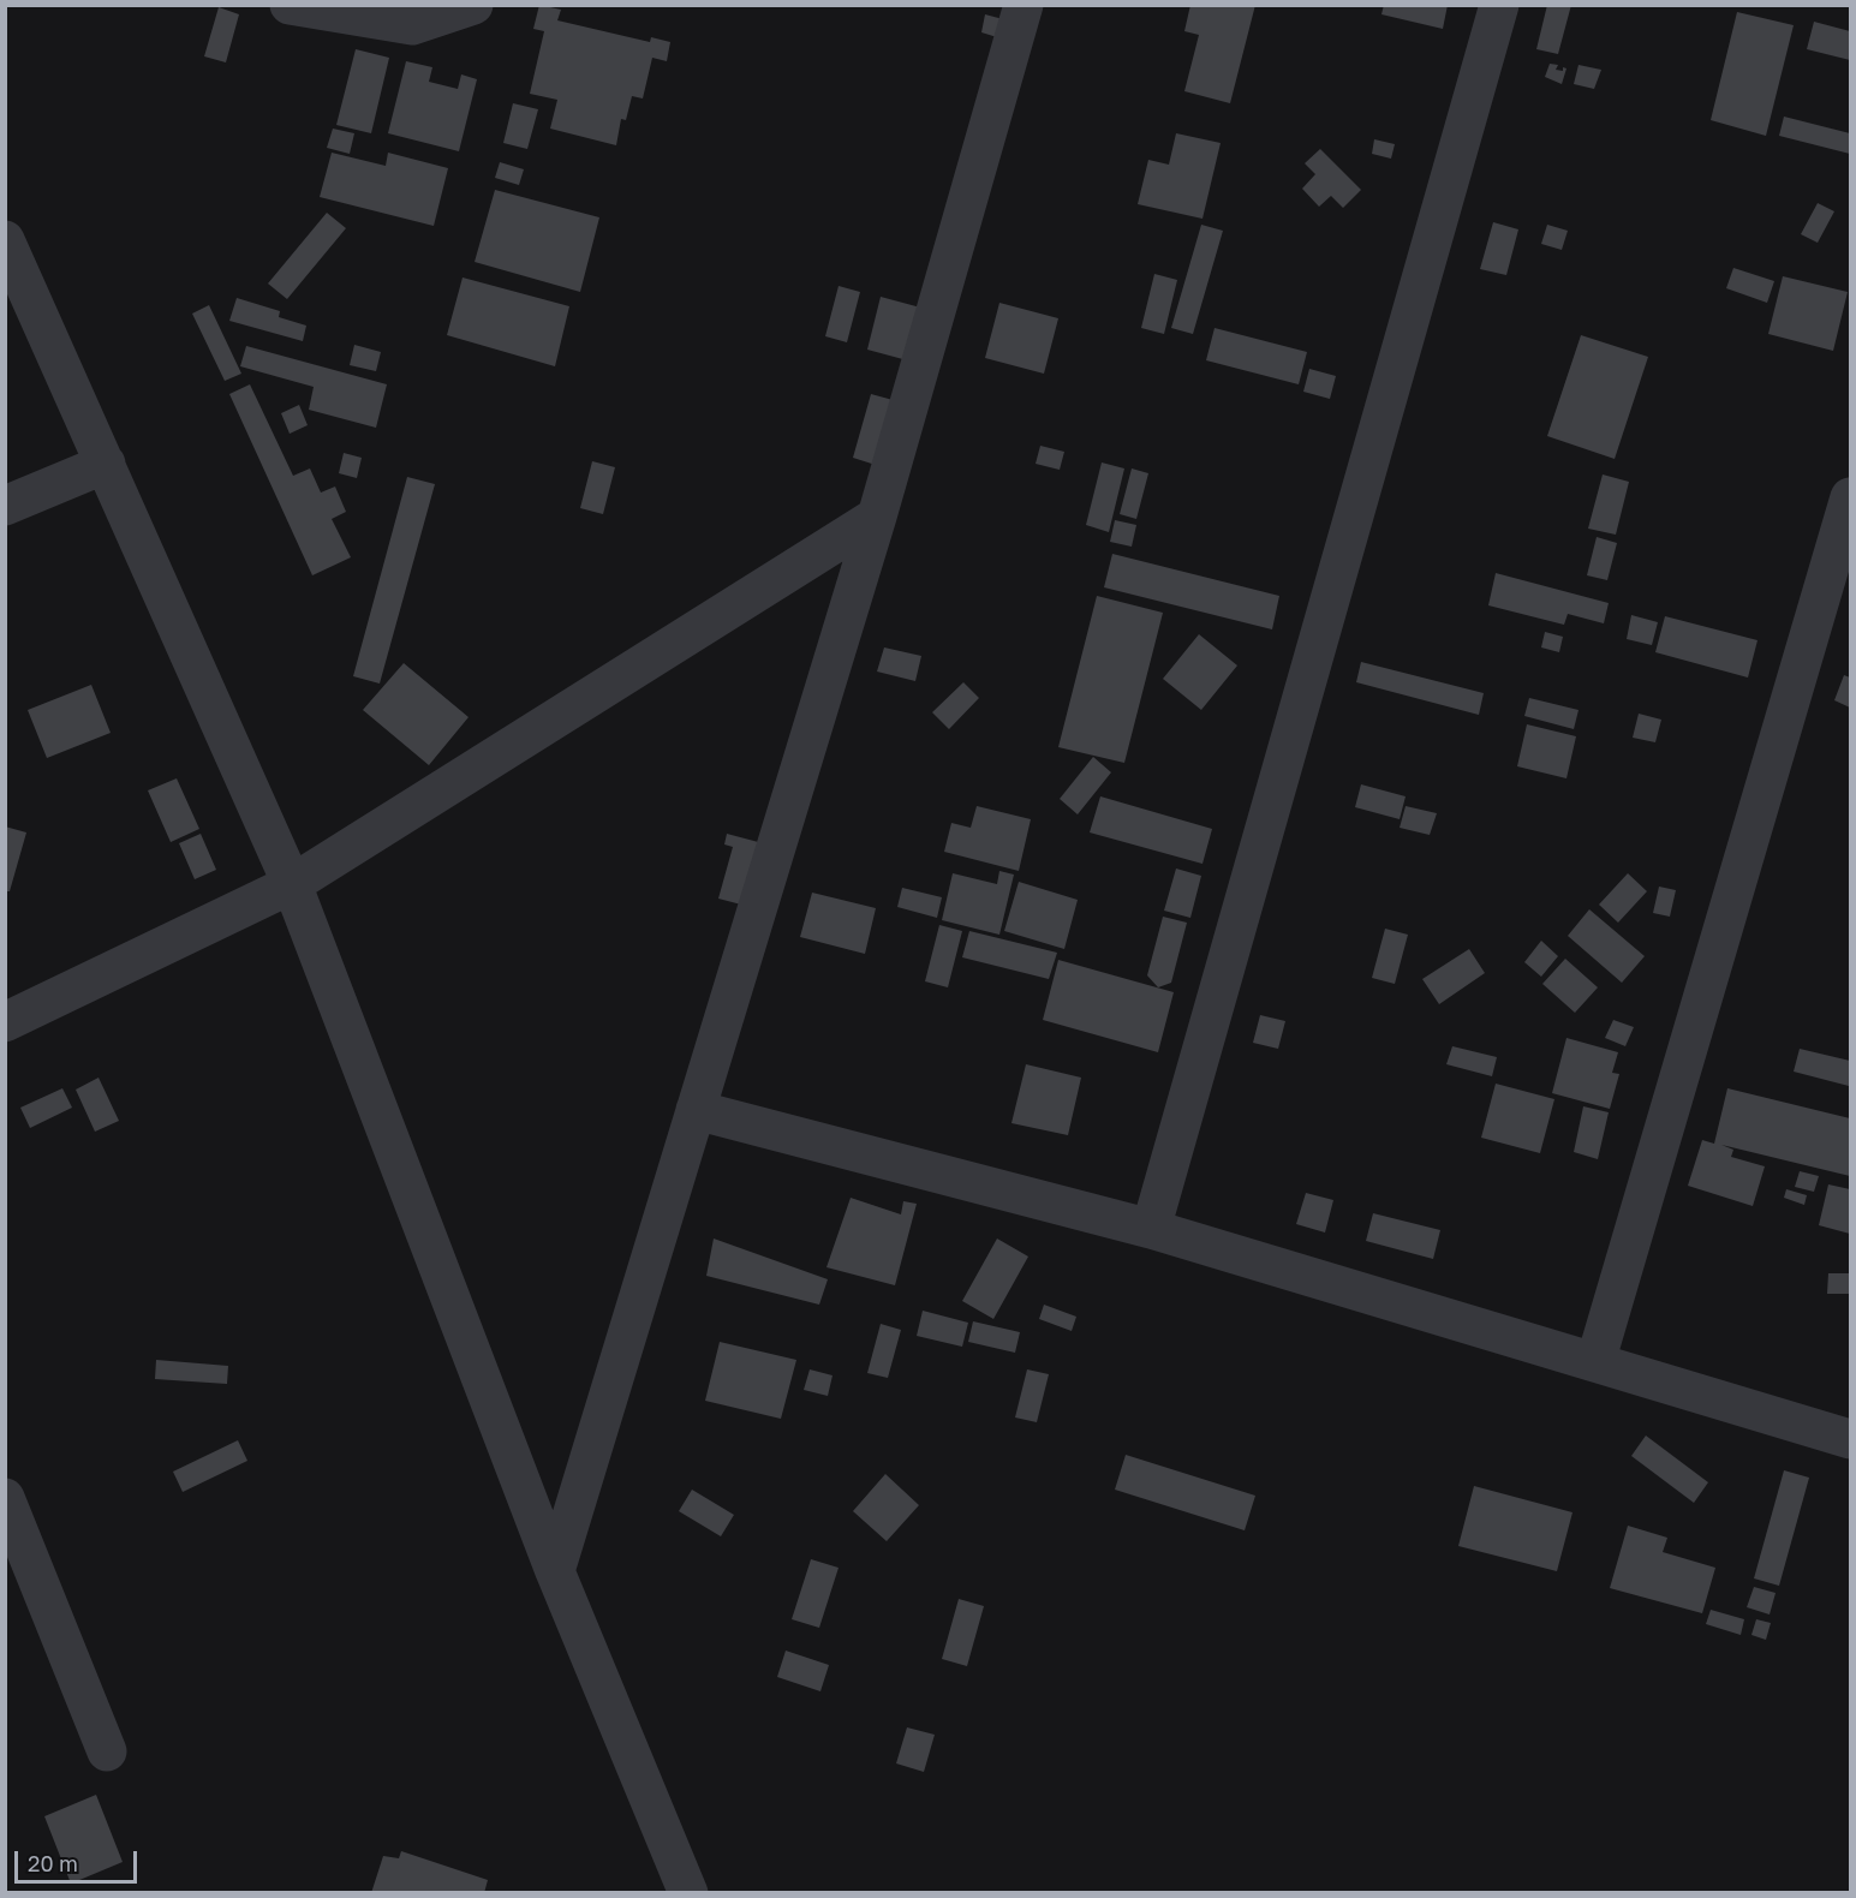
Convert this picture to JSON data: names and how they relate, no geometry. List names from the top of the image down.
{
  "scale_bar": "20 m"
}
